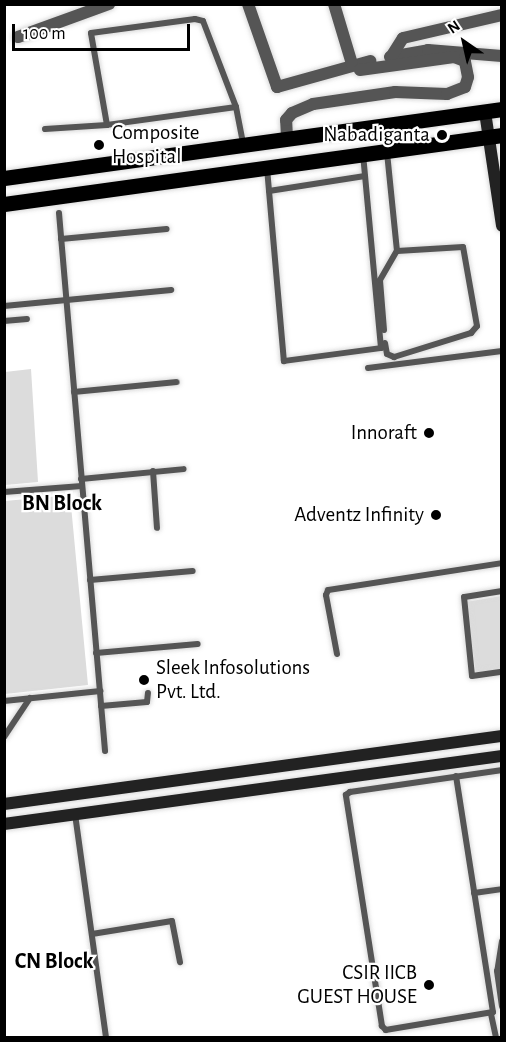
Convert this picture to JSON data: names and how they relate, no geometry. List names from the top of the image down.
{
  "districts": ["BN Block", "CN Block"],
  "places": [
    "Nabadiganta",
    "Composite Hospital",
    "Innoraft",
    "Adventz Infinity",
    "Sleek Infosolutions Pvt. Ltd.",
    "CSIR IICB GUEST HOUSE"
  ],
  "scale_bar": "100 m",
  "north": "top left"
}
